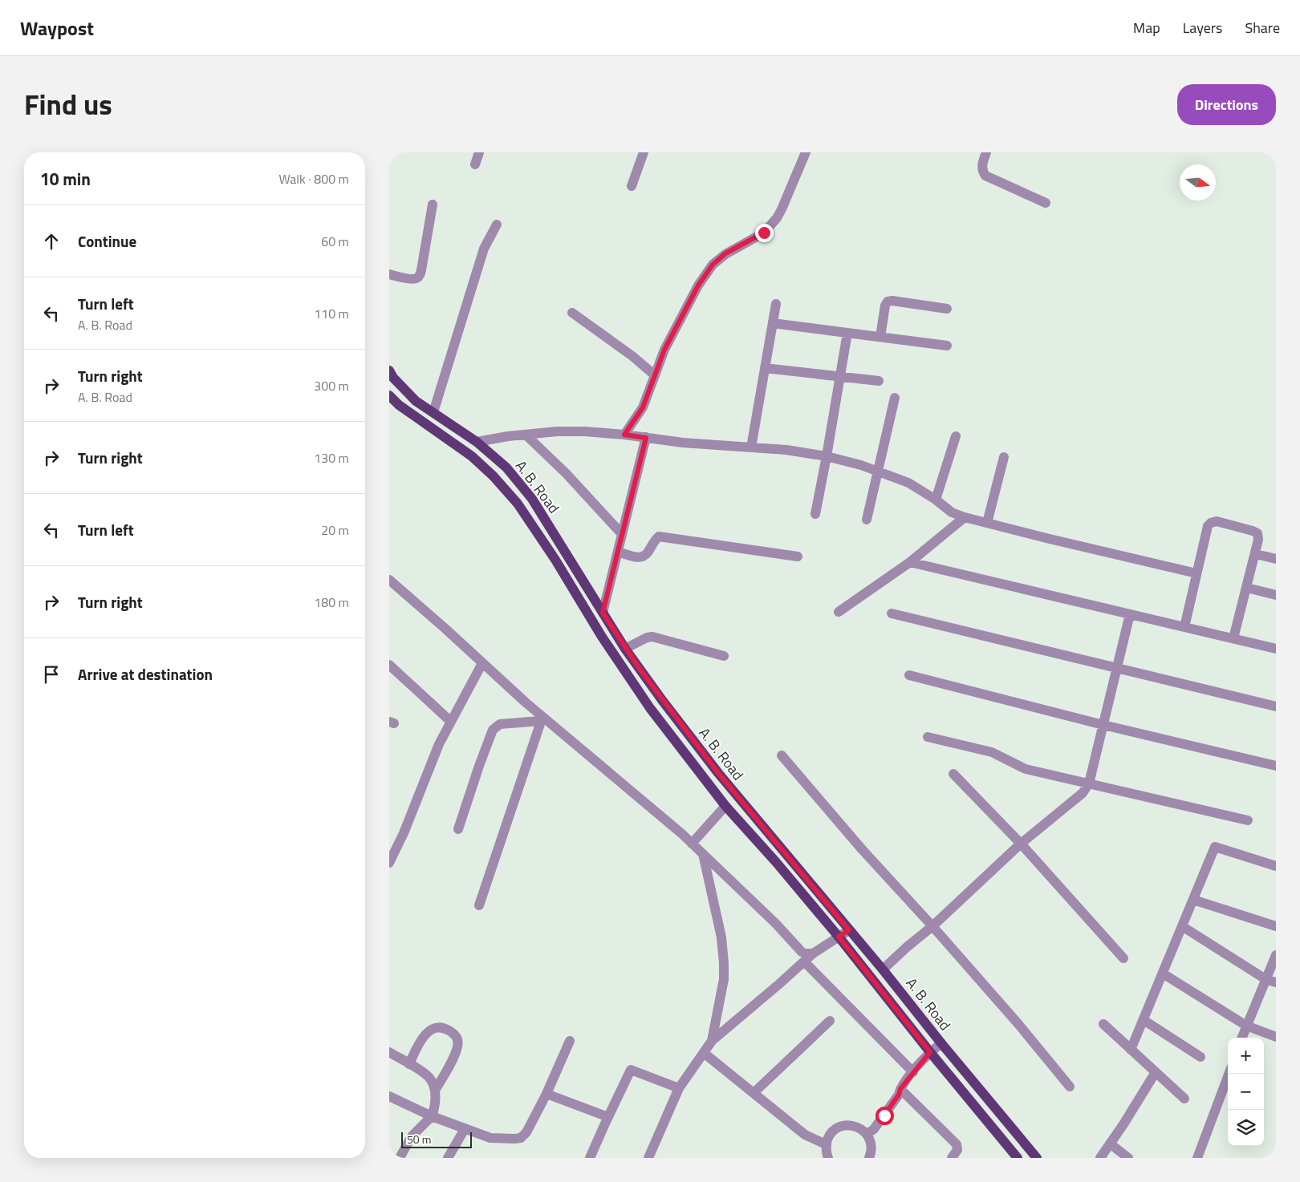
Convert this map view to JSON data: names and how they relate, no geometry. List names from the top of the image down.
{
  "streets": {
    "main road": ["A. B. Road"]
  },
  "scale_bar": "50 m",
  "north": "right",
  "page": {
    "header": "Waypost",
    "nav": ["Map", "Layers", "Share"],
    "title": "Find us",
    "buttons": "Directions",
    "heading": ["10 min", "Walk · 800 m"],
    "list": [
      ["Continue", "60 m"],
      ["Turn left", "A. B. Road", "110 m"],
      ["Turn right", "A. B. Road", "300 m"],
      ["Turn right", "130 m"],
      ["Turn left", "20 m"],
      ["Turn right", "180 m"],
      "Arrive at destination"
    ],
    "map_buttons": ["+", "−"],
    "scale": "50 m"
  }
}
